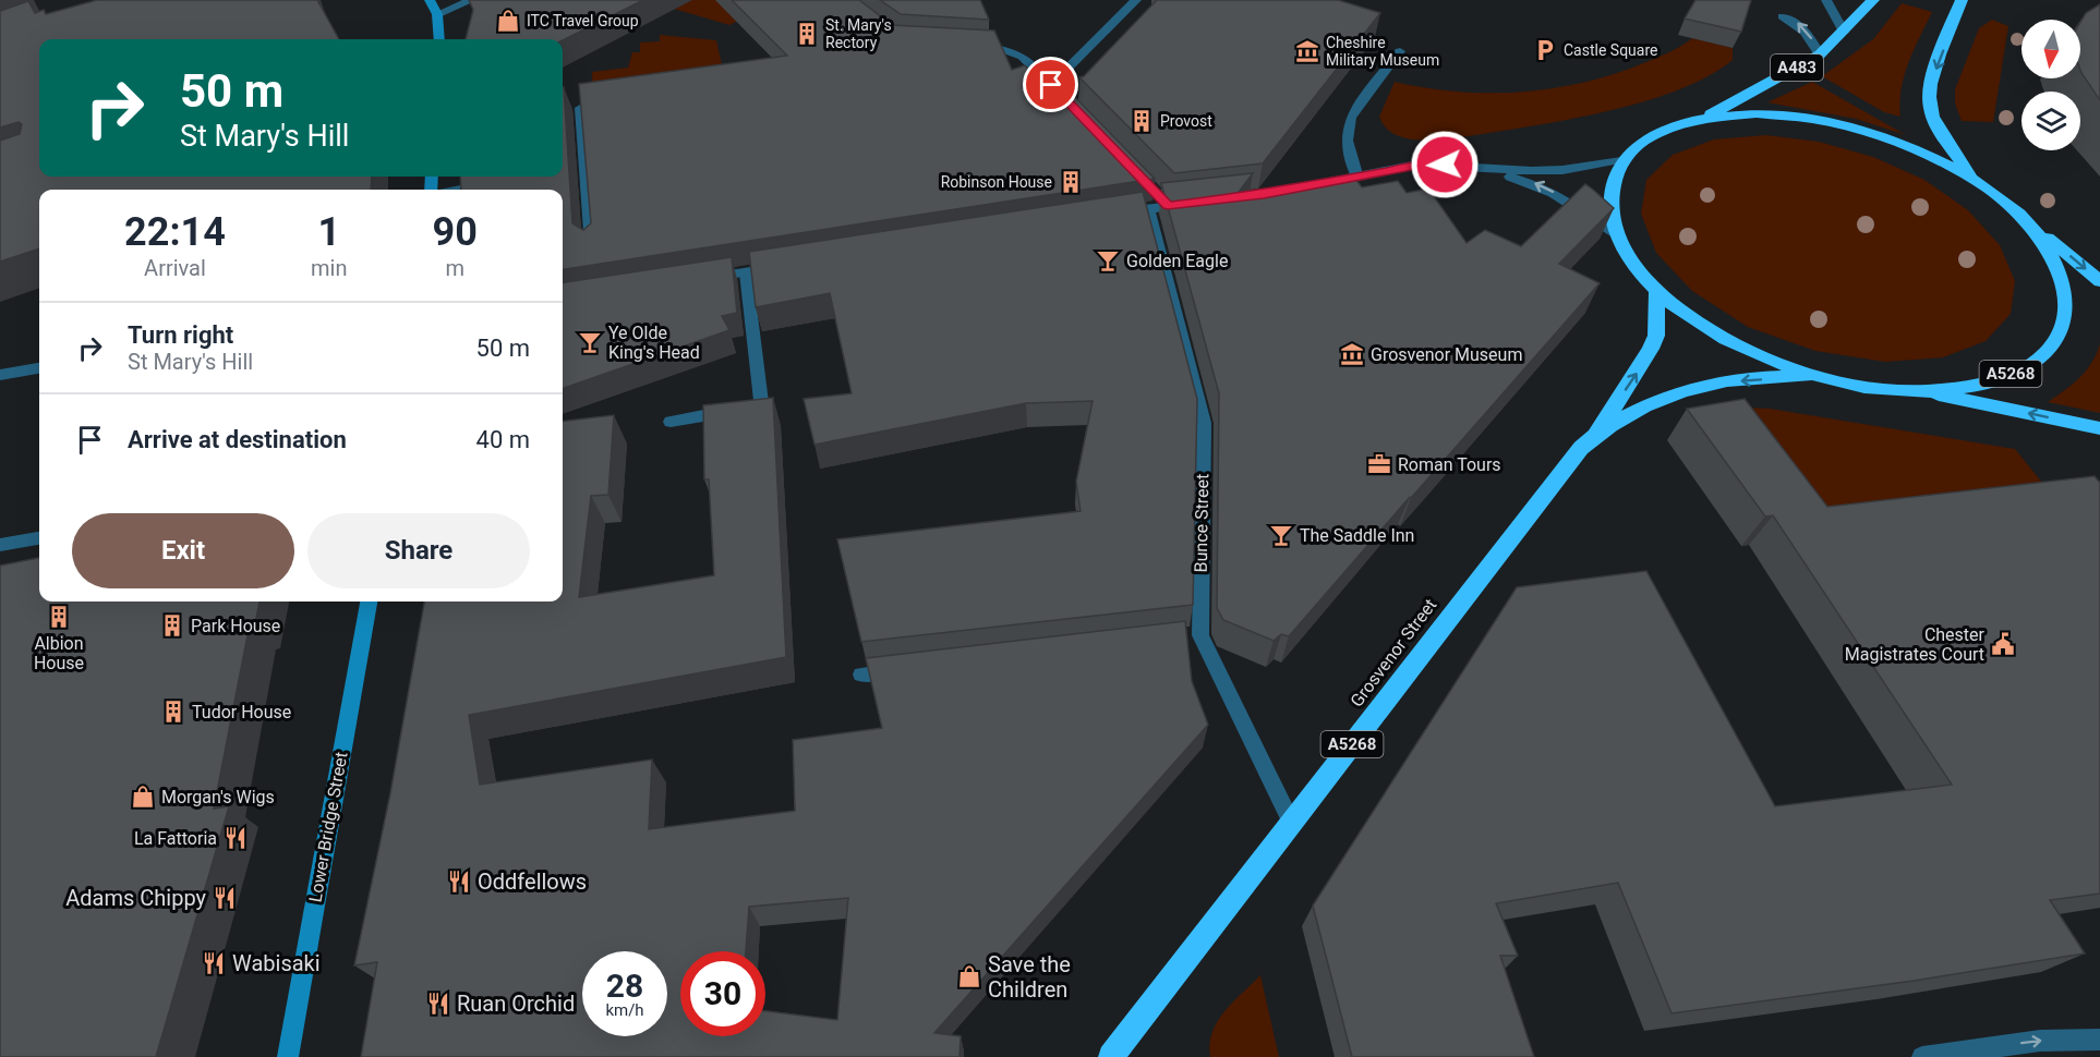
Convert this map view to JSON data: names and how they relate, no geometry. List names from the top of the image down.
{
  "streets": {
    "highway": ["A483", "A5268", "Grosvenor Street"],
    "street": ["Bunce Street", "Lower Bridge Street"]
  },
  "crossings": [
    ["A483", "A5268"],
    ["A5268", "Grosvenor Street"],
    ["Bunce Street", "Grosvenor Street"]
  ],
  "places": {
    "shop": ["ITC Travel Group", "Morgan's Wigs", "Save the Children"],
    "building": [
      "St. Mary's Rectory",
      "Provost",
      "Robinson House",
      "Albion House",
      "Park House",
      "Tudor House"
    ],
    "parking": ["Castle Square"],
    "museum": ["Cheshire Military Museum", "Grosvenor Museum"],
    "bar": ["Golden Eagle", "Ye Olde King's Head", "The Saddle Inn"],
    "office": ["Roman Tours"],
    "public building": ["Chester Magistrates Court"],
    "restaurant": [
      "La Fattoria",
      "Oddfellows",
      "Adams Chippy",
      "Wabisaki",
      "Ruan Orchid"
    ]
  },
  "north": "bottom",
  "page": {
    "turn": ["50 m", "St Mary's Hill"],
    "eta": [
      "22:14",
      "Arrival",
      "1",
      "min",
      "90",
      "m"
    ],
    "list": [
      {
        "name": "Turn right",
        "note": "St Mary's Hill",
        "value": "50 m"
      },
      {
        "name": "Arrive at destination",
        "value": "40 m"
      }
    ],
    "buttons": ["Exit", "Share"],
    "speed": "28 km/h",
    "limit": "30"
  }
}
